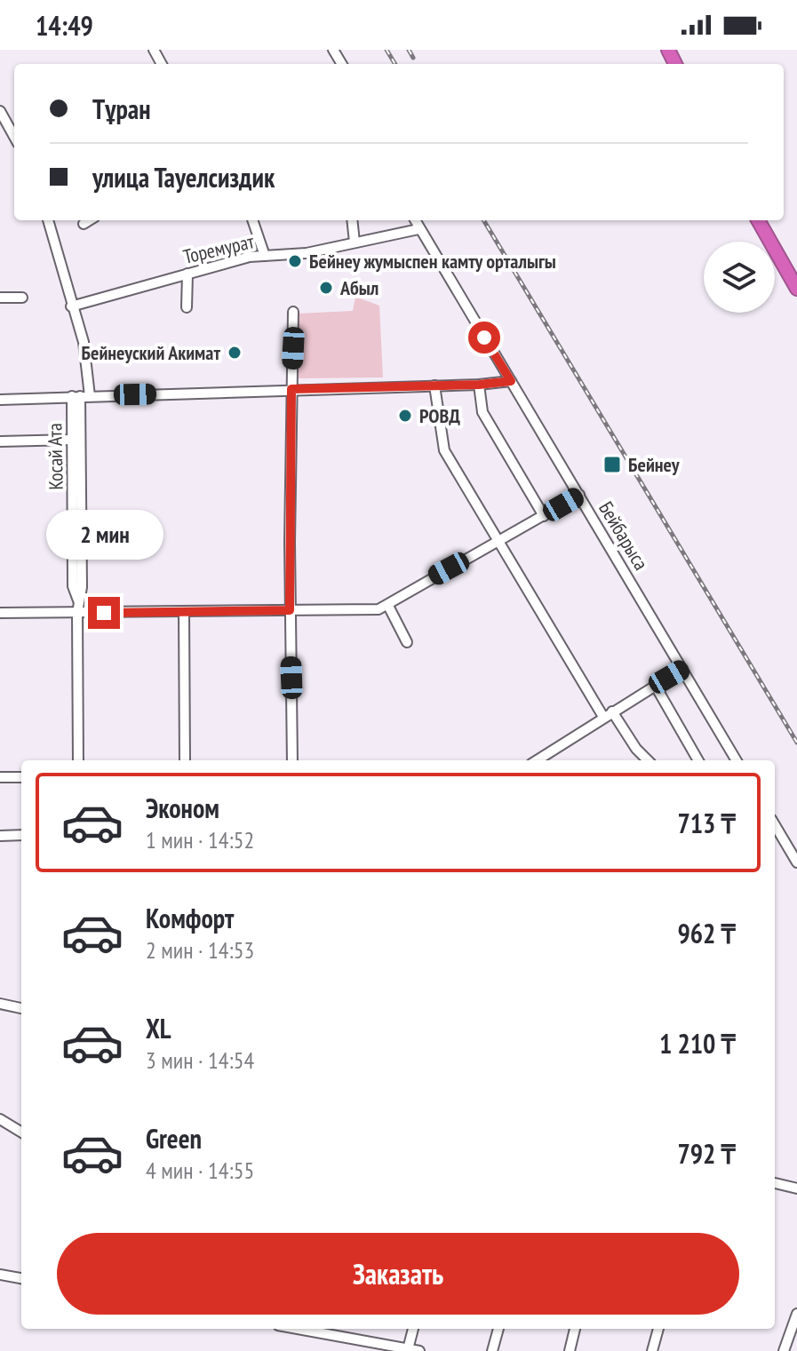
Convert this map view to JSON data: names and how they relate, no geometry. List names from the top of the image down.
{
  "streets": {
    "street": ["Торемурат", "Косай Ата", "Бейбарыса"]
  },
  "crossings": [
    ["Торемурат", "Косай Ата"],
    ["Торемурат", "Бейбарыса"]
  ],
  "places": {
    "other": [
      "Бейнеу жумыспен камту орталыгы",
      "Абыл",
      "Бейнеуский Акимат",
      "РОВД"
    ],
    "transit": ["Бейнеу"]
  },
  "page": {
    "status": "14:49",
    "banner": ["Тұран", "улица Тауелсиздик"],
    "bubble": "2 мин",
    "list": [
      {
        "name": "Эконом",
        "note": "1 мин · 14:52",
        "value": "713 ₸"
      },
      {
        "name": "Комфорт",
        "note": "2 мин · 14:53",
        "value": "962 ₸"
      },
      {
        "name": "XL",
        "note": "3 мин · 14:54",
        "value": "1 210 ₸"
      },
      {
        "name": "Green",
        "note": "4 мин · 14:55",
        "value": "792 ₸"
      }
    ],
    "buttons": "Заказать"
  }
}
